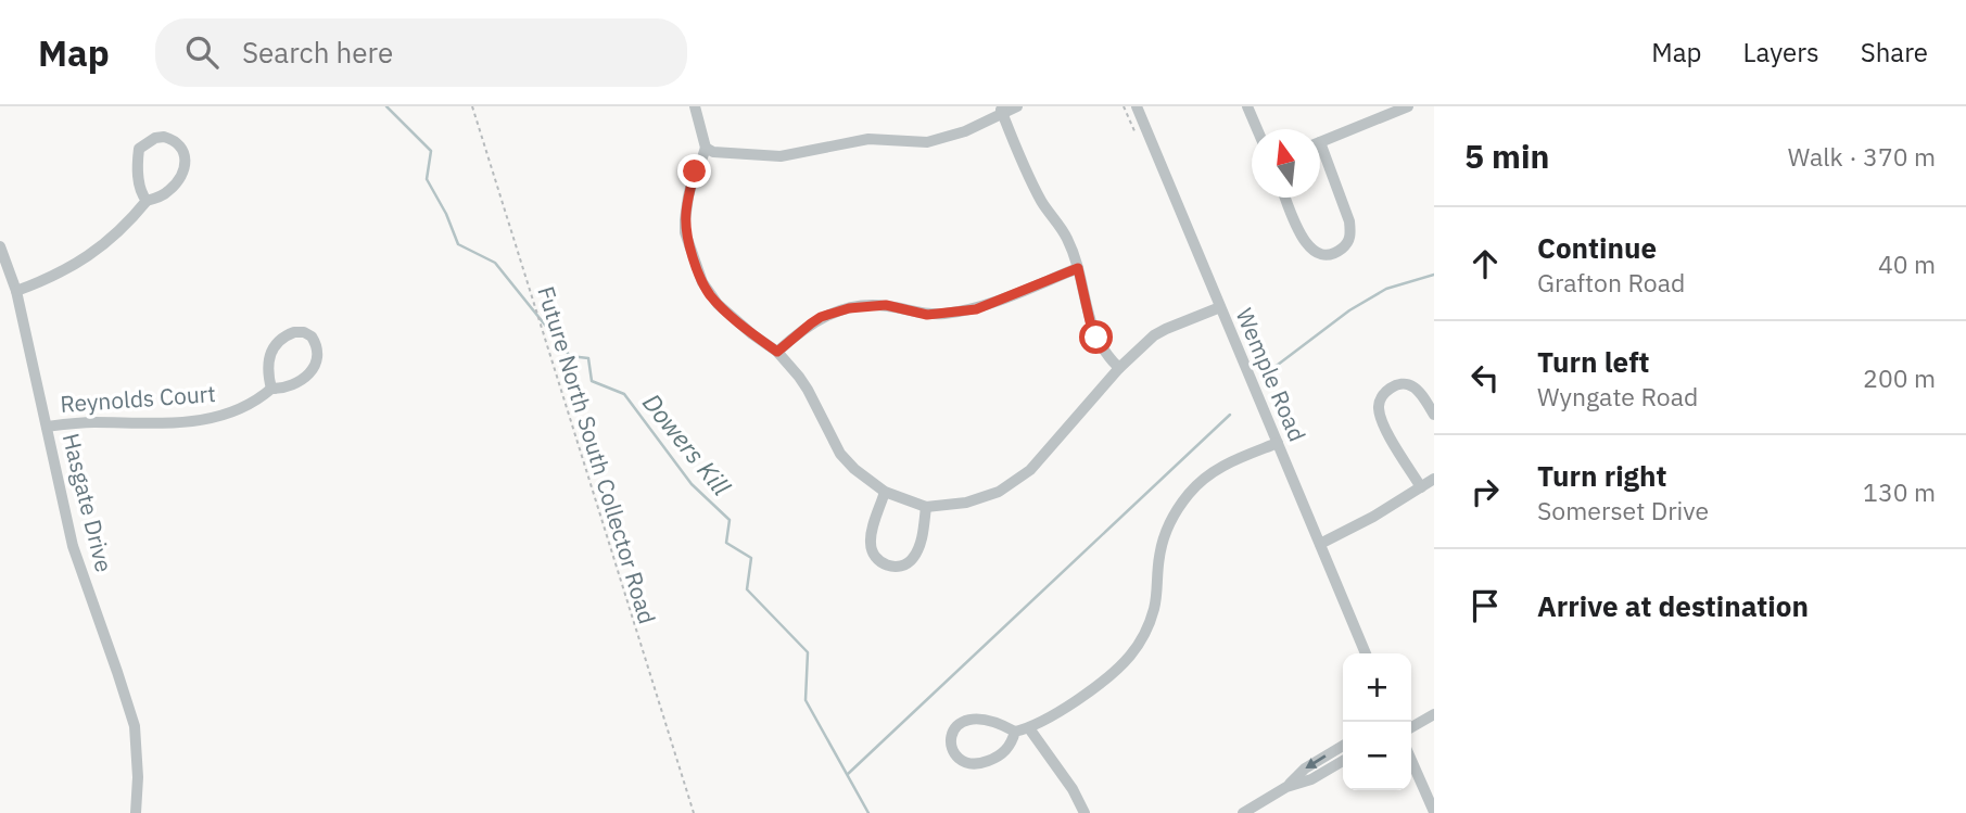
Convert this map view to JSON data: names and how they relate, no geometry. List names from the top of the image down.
{
  "streets": {
    "street": ["Wemple Road", "Reynolds Court", "Hasgate Drive"],
    "path": ["Future North South Collector Road"]
  },
  "crossings": [
    ["Reynolds Court", "Hasgate Drive"]
  ],
  "water": ["Dowers Kill"],
  "north": "top",
  "page": {
    "header": "Map",
    "search": "Search here",
    "nav": ["Map", "Layers", "Share"],
    "heading": ["5 min", "Walk · 370 m"],
    "list": [
      ["Continue", "Grafton Road", "40 m"],
      ["Turn left", "Wyngate Road", "200 m"],
      ["Turn right", "Somerset Drive", "130 m"],
      "Arrive at destination"
    ],
    "map_buttons": ["+", "−"]
  }
}
